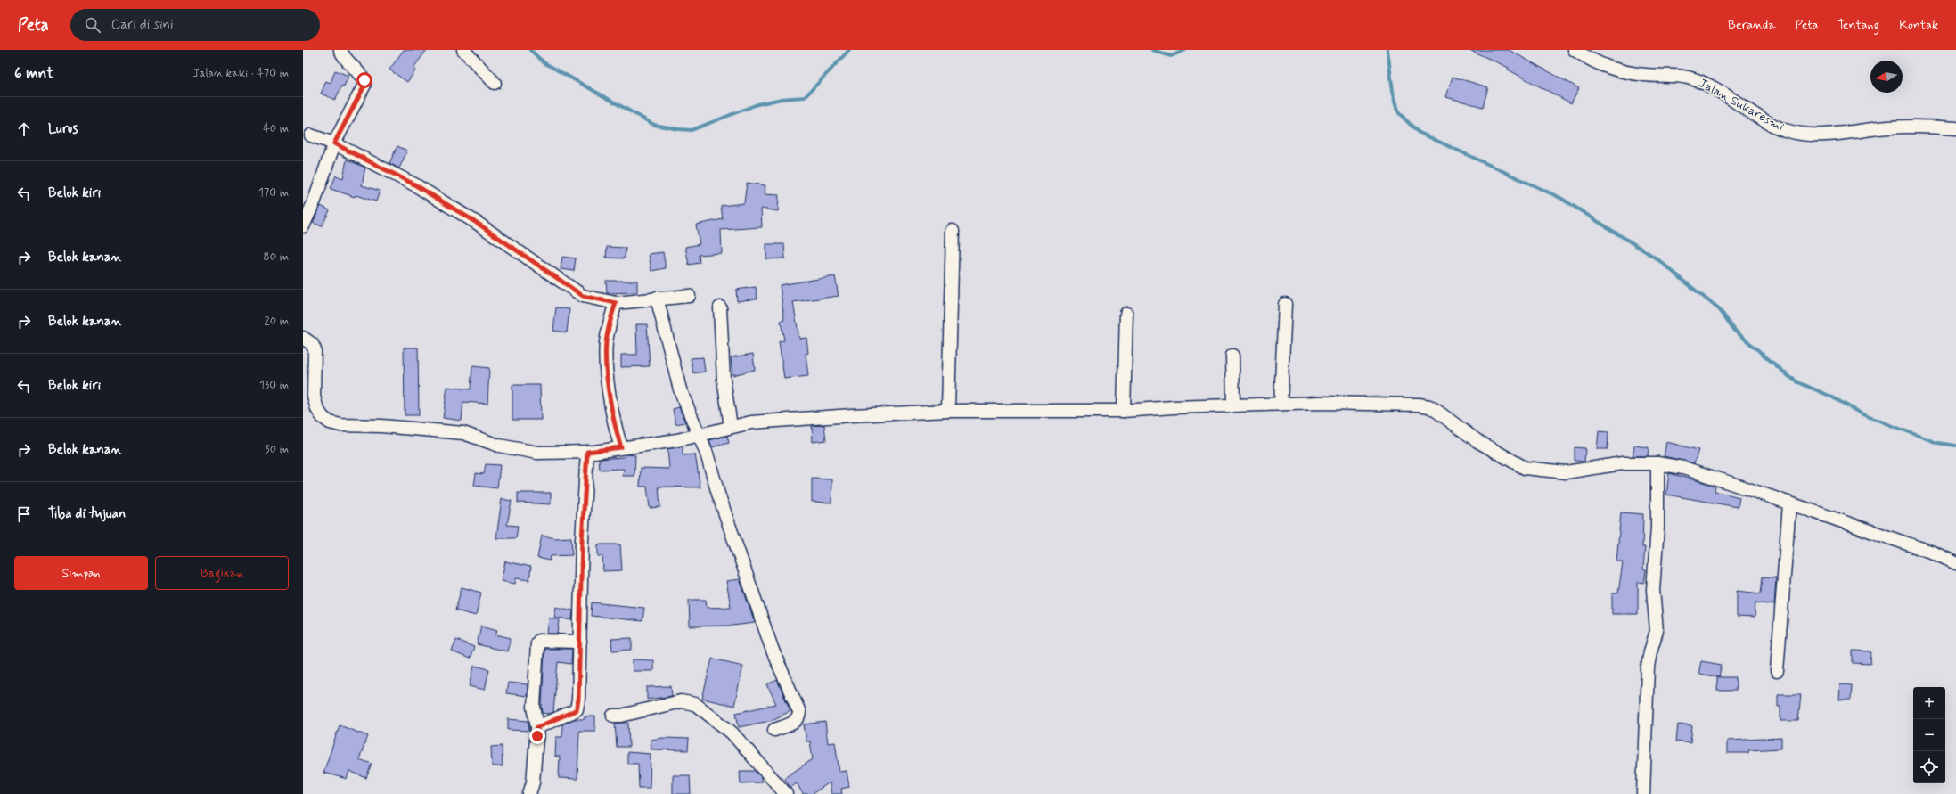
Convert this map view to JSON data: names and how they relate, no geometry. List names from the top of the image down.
{
  "streets": {
    "street": ["Jalan Sukaresmi"]
  },
  "north": "left",
  "page": {
    "header": "Peta",
    "search": "Cari di sini",
    "nav": [
      "Beranda",
      "Peta",
      "Tentang",
      "Kontak"
    ],
    "heading": ["6 mnt", "Jalan kaki · 470 m"],
    "list": [
      ["Lurus", "40 m"],
      ["Belok kiri", "170 m"],
      ["Belok kanan", "80 m"],
      ["Belok kanan", "20 m"],
      ["Belok kiri", "130 m"],
      ["Belok kanan", "30 m"],
      "Tiba di tujuan"
    ],
    "buttons": ["Simpan", "Bagikan"],
    "map_buttons": ["+", "−"]
  }
}
